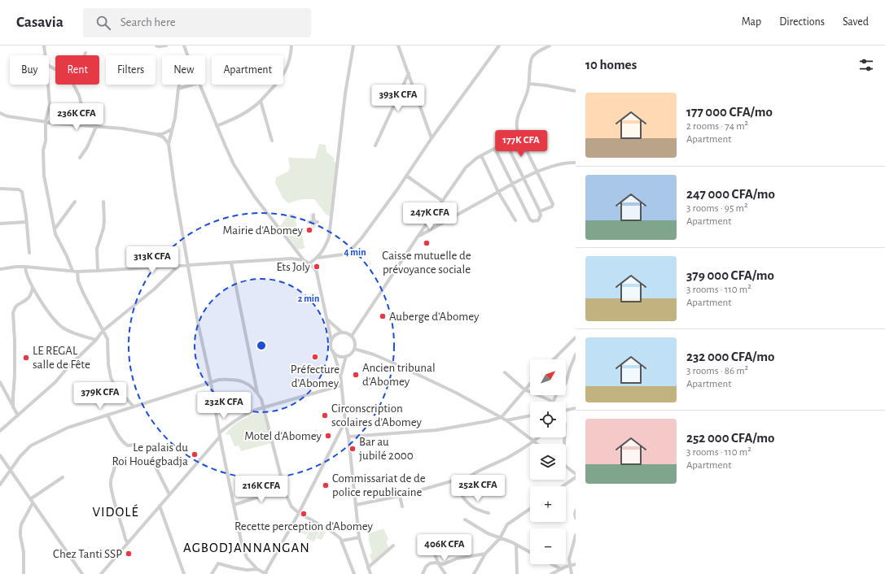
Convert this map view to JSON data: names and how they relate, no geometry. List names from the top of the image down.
{
  "districts": ["VIDOLÉ", "AGBODJANNANGAN"],
  "places": [
    "Mairie d'Abomey",
    "Caisse mutuelle de prévoyance sociale",
    "Ets Joly",
    "Auberge d'Abomey",
    "Préfecture d’Abomey",
    "LE REGAL salle de Fête",
    "Ancien tribunal d'Abomey",
    "Circonscription scolaires d'Abomey",
    "Motel d'Abomey",
    "Bar au jubilé 2000",
    "Le palais du Roi Houégbadja",
    "Commissariat de de police republicaine",
    "Recette perception d'Abomey",
    "Chez Tanti SSP"
  ],
  "north": "top right",
  "page": {
    "header": "Casavia",
    "search": "Search here",
    "nav": ["Map", "Directions", "Saved"],
    "heading": "10 homes",
    "chip": [
      "Buy",
      "Rent",
      "Filters",
      "New",
      "Apartment"
    ],
    "price": [
      "393K CFA",
      "236K CFA",
      "177K CFA",
      "247K CFA",
      "313K CFA",
      "379K CFA",
      "232K CFA",
      "252K CFA",
      "216K CFA",
      "406K CFA"
    ],
    "list": [
      {
        "name": "177 000 CFA/mo",
        "note": "2 rooms · 74 m² · Apartment"
      },
      {
        "name": "247 000 CFA/mo",
        "note": "3 rooms · 95 m² · Apartment"
      },
      {
        "name": "379 000 CFA/mo",
        "note": "3 rooms · 110 m² · Apartment"
      },
      {
        "name": "232 000 CFA/mo",
        "note": "3 rooms · 86 m² · Apartment"
      },
      {
        "name": "252 000 CFA/mo",
        "note": "3 rooms · 110 m² · Apartment"
      }
    ],
    "map_buttons": ["+", "−"]
  },
  "rings": ["4 min", "2 min"]
}
